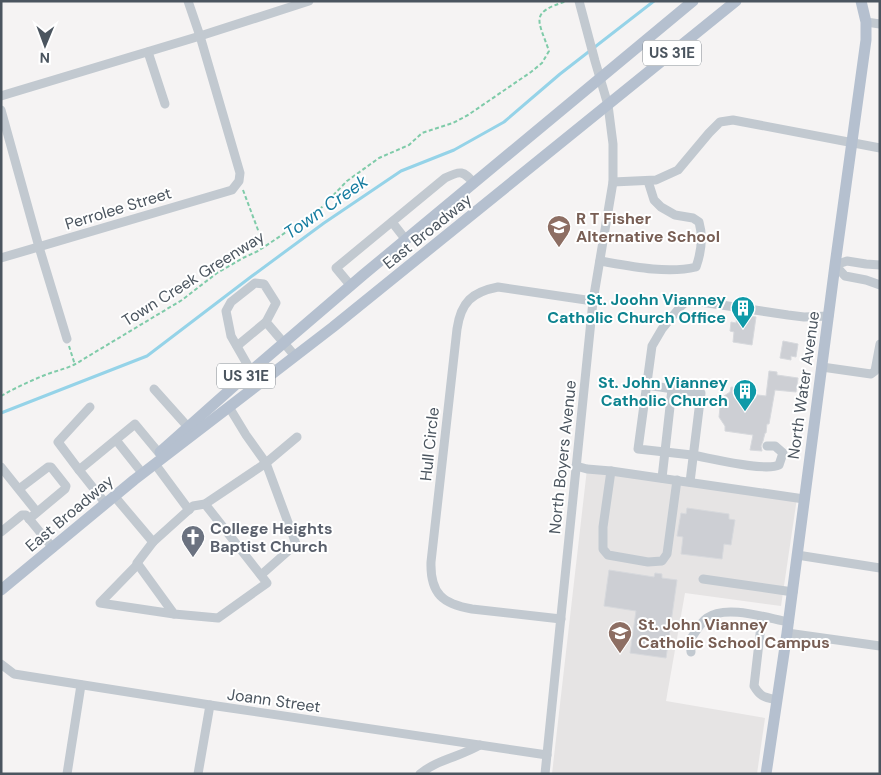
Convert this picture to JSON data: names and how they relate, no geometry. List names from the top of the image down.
{
  "streets": {
    "main road": ["US 31E", "East Broadway", "North Water Avenue"],
    "street": [
      "Perrolee Street",
      "Hull Circle",
      "North Boyers Avenue",
      "Joann Street"
    ],
    "path": ["Town Creek Greenway"]
  },
  "crossings": [
    ["East Broadway", "North Boyers Avenue"],
    ["Hull Circle", "North Boyers Avenue"],
    ["North Boyers Avenue", "Joann Street"]
  ],
  "water": ["Town Creek"],
  "places": {
    "school or university": ["R T Fisher Alternative School", "St. John Vianney Catholic School Campus"],
    "building": ["St. Joohn Vianney Catholic Church Office", "St. John Vianney Catholic Church"],
    "church": ["College Heights Baptist Church"]
  },
  "north": "bottom"
}
